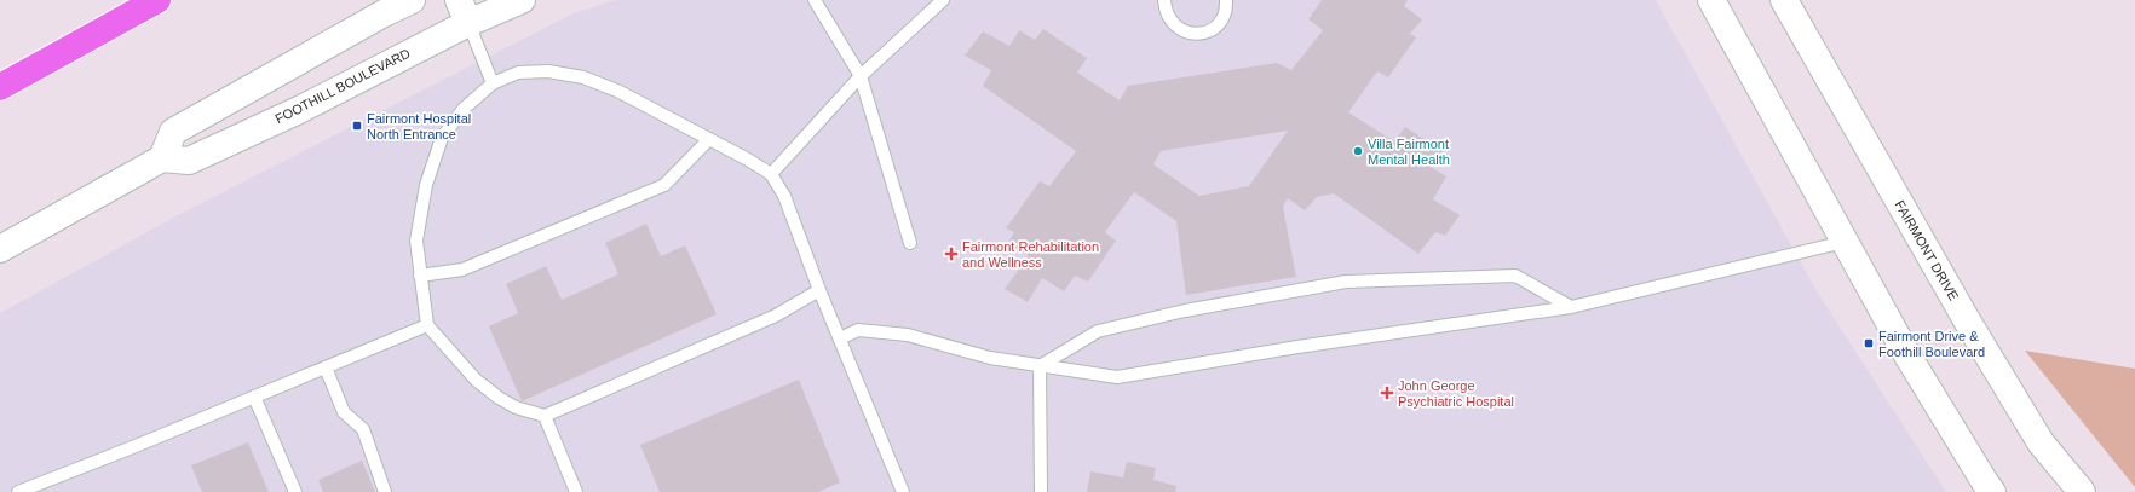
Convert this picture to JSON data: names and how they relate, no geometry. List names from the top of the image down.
{
  "streets": {
    "main road": ["FOOTHILL BOULEVARD", "FAIRMONT DRIVE"]
  },
  "places": {
    "transit": ["Fairmont Hospital North Entrance", "Fairmont Drive & Foothill Boulevard"],
    "other": ["Villa Fairmont Mental Health"],
    "health": ["Fairmont Rehabilitation and Wellness", "John George Psychiatric Hospital"]
  }
}
